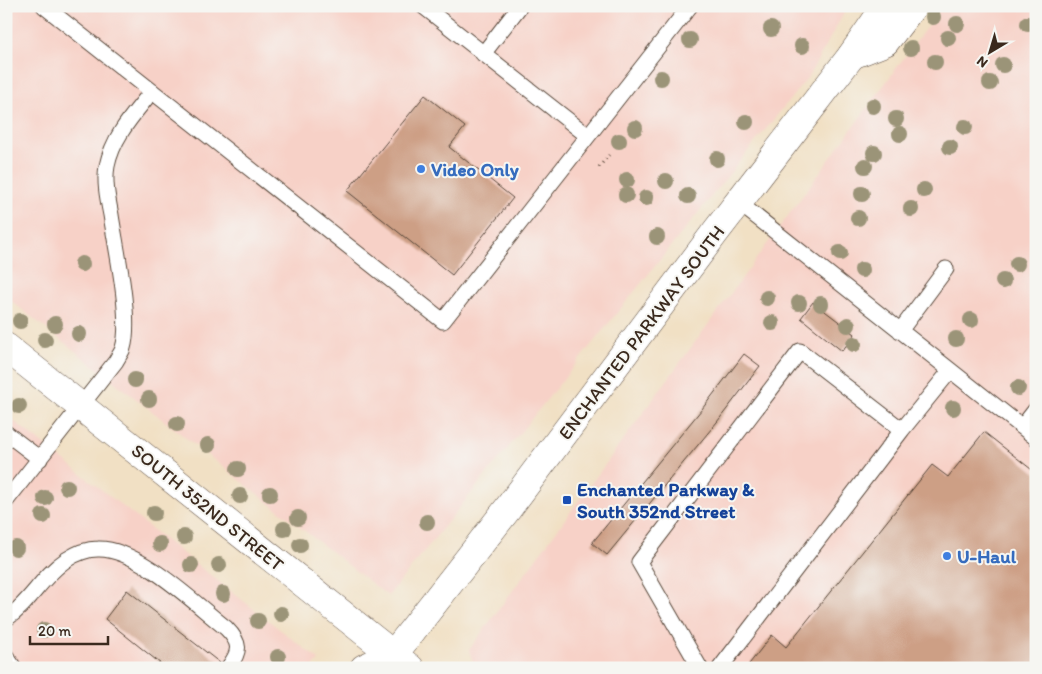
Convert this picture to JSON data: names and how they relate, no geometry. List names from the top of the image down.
{
  "streets": {
    "main road": ["ENCHANTED PARKWAY SOUTH", "SOUTH 352ND STREET"]
  },
  "crossings": [
    ["ENCHANTED PARKWAY SOUTH", "SOUTH 352ND STREET"]
  ],
  "places": {
    "other": ["Video Only", "U-Haul"],
    "transit": ["Enchanted Parkway & South 352nd Street"]
  },
  "scale_bar": "20 m",
  "north": "bottom left"
}
